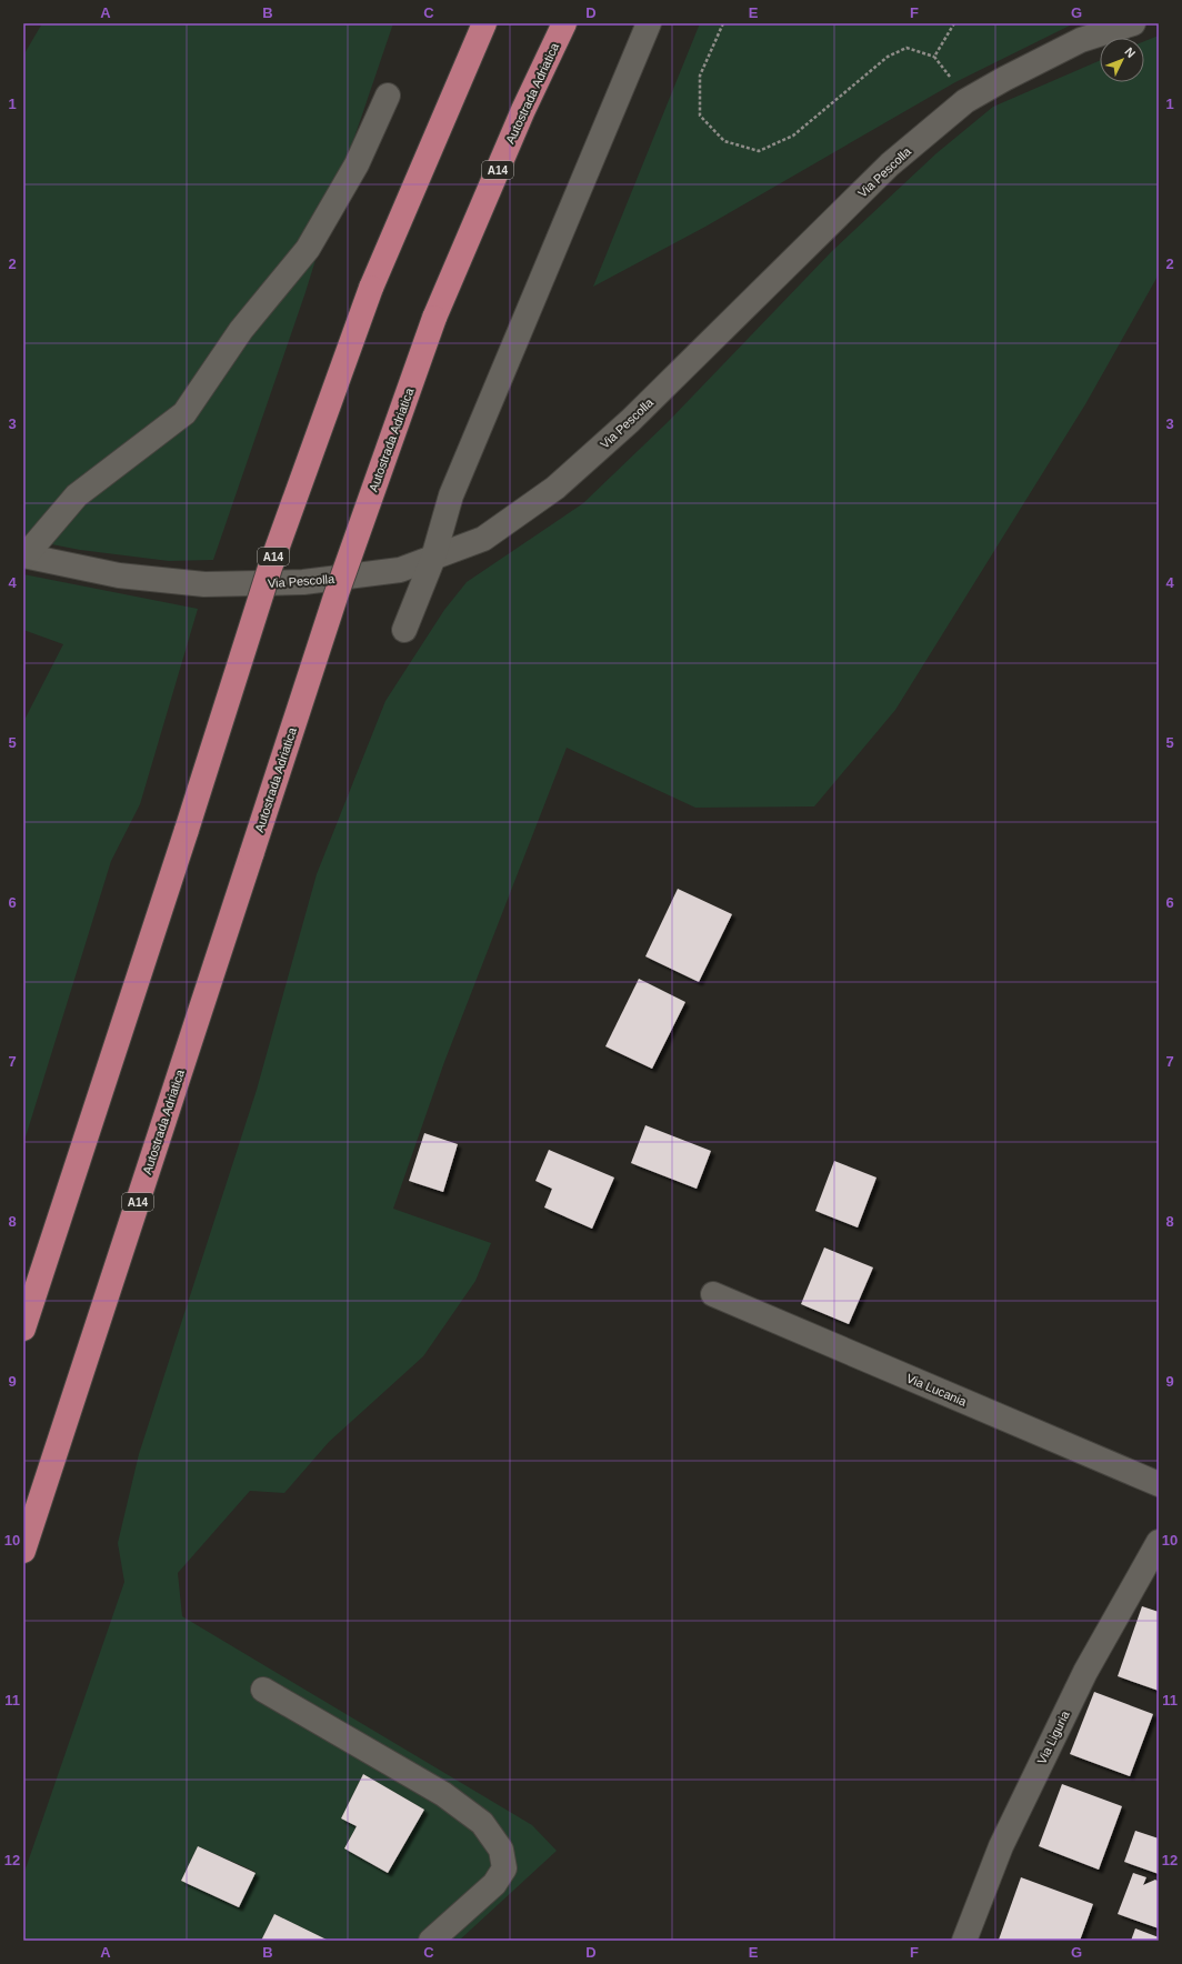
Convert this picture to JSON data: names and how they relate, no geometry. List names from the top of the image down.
{
  "streets": {
    "highway": ["Autostrada Adriatica", "A14"],
    "street": ["Via Pescolla", "Via Lucania", "Via Liguria"]
  },
  "north": "top right",
  "grid": {
    "columns": [
      "A",
      "B",
      "C",
      "D",
      "E",
      "F",
      "G"
    ],
    "rows": [
      "1",
      "2",
      "3",
      "4",
      "5",
      "6",
      "7",
      "8",
      "9",
      "10",
      "11",
      "12"
    ]
  }
}
